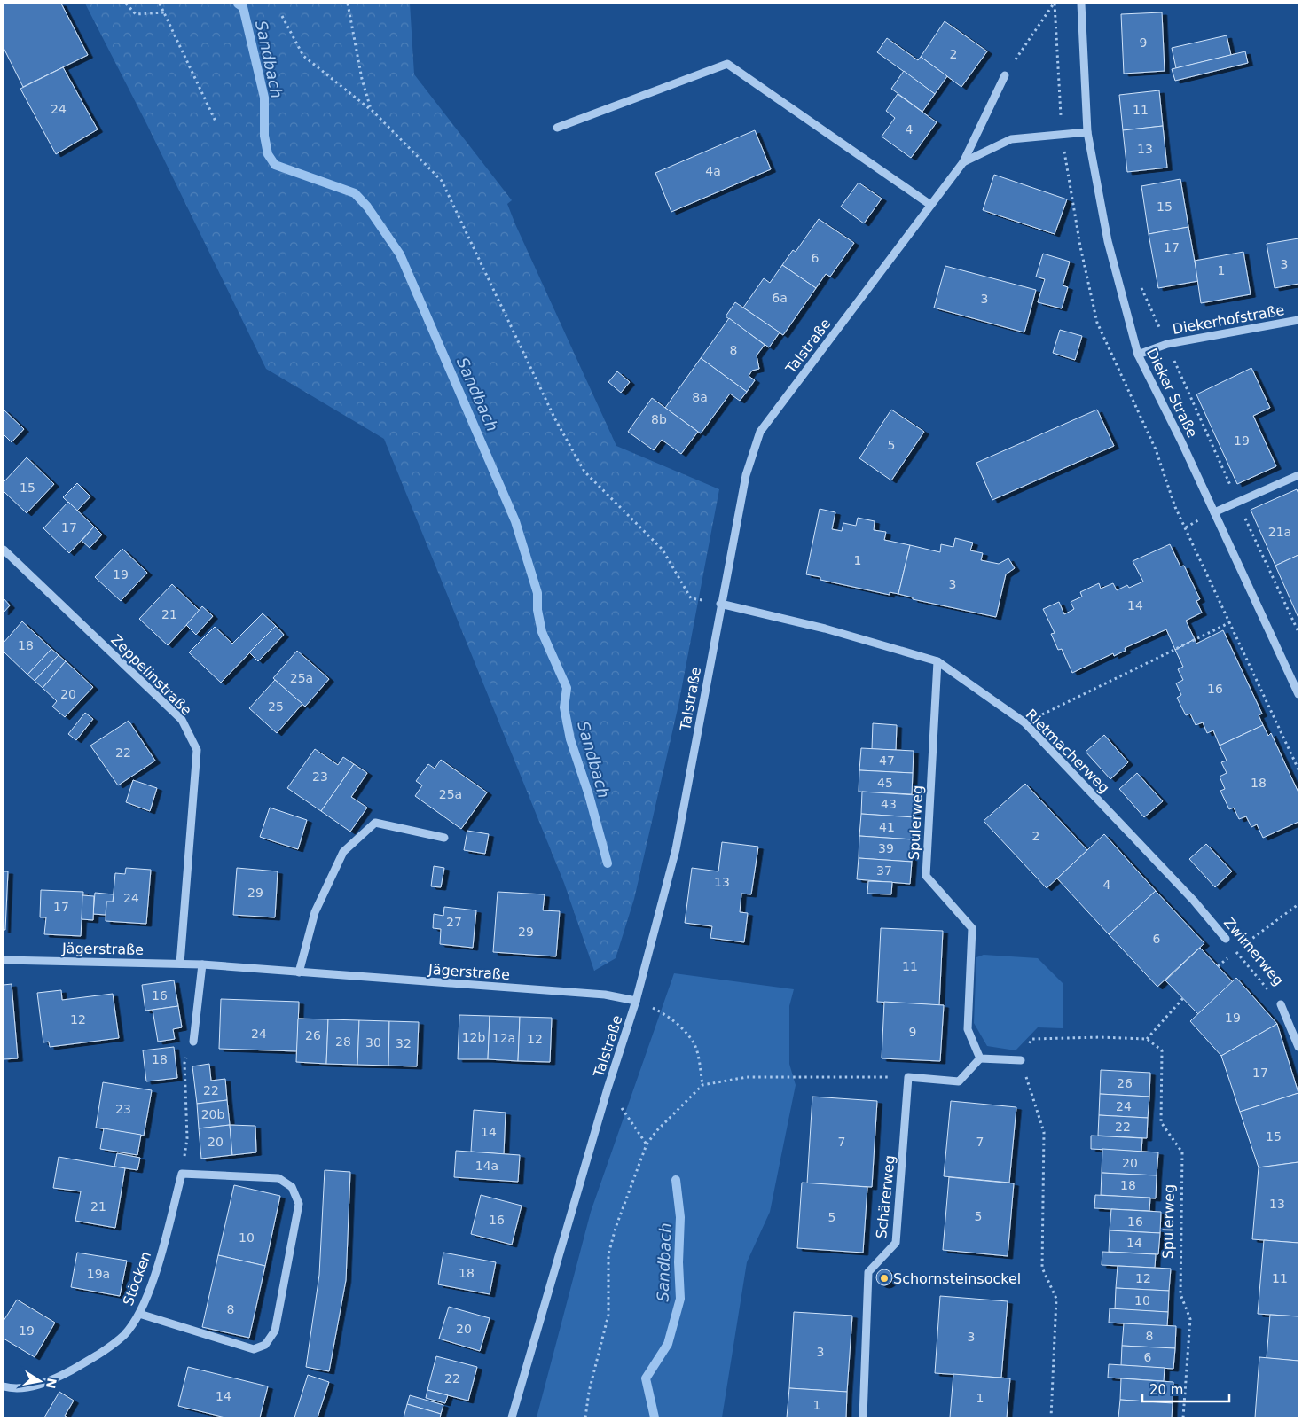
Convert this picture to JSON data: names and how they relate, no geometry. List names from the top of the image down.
{
  "streets": {
    "street": [
      "Diekerhofstraße",
      "Talstraße",
      "Dieker Straße",
      "Zeppelinstraße",
      "Rietmacherweg",
      "Spulerweg",
      "Jägerstraße",
      "Zwirnerweg",
      "Schärerweg",
      "Stöcken"
    ]
  },
  "crossings": [
    ["Diekerhofstraße", "Dieker Straße"],
    ["Talstraße", "Dieker Straße"],
    ["Talstraße", "Rietmacherweg"],
    ["Talstraße", "Jägerstraße"],
    ["Zeppelinstraße", "Jägerstraße"],
    ["Rietmacherweg", "Spulerweg"],
    ["Rietmacherweg", "Zwirnerweg"]
  ],
  "water": ["Sandbach"],
  "places": ["Schornsteinsockel"],
  "house_numbers": [
    "9",
    "2",
    "24",
    "11",
    "4",
    "13",
    "4a",
    "15",
    "17",
    "6",
    "3",
    "1",
    "6a",
    "3",
    "8",
    "8a",
    "8b",
    "19",
    "5",
    "15",
    "17",
    "21a",
    "1",
    "19",
    "3",
    "14",
    "21",
    "18",
    "25a",
    "16",
    "20",
    "25",
    "22",
    "47",
    "23",
    "45",
    "18",
    "25a",
    "43",
    "41",
    "2",
    "39",
    "37",
    "13",
    "4",
    "29",
    "24",
    "17",
    "27",
    "29",
    "6",
    "11",
    "16",
    "19",
    "12",
    "9",
    "24",
    "26",
    "12b",
    "12a",
    "12",
    "28",
    "30",
    "32",
    "18",
    "17",
    "26",
    "22",
    "24",
    "23",
    "20b",
    "22",
    "14",
    "15",
    "20",
    "7",
    "7",
    "20",
    "14a",
    "18",
    "13",
    "21",
    "5",
    "5",
    "16",
    "16",
    "10",
    "14",
    "18",
    "19a",
    "12",
    "11",
    "10",
    "8",
    "20",
    "19",
    "8",
    "3",
    "3",
    "6",
    "22",
    "14",
    "1",
    "1"
  ],
  "scale_bar": "20 m",
  "north": "right"
}
